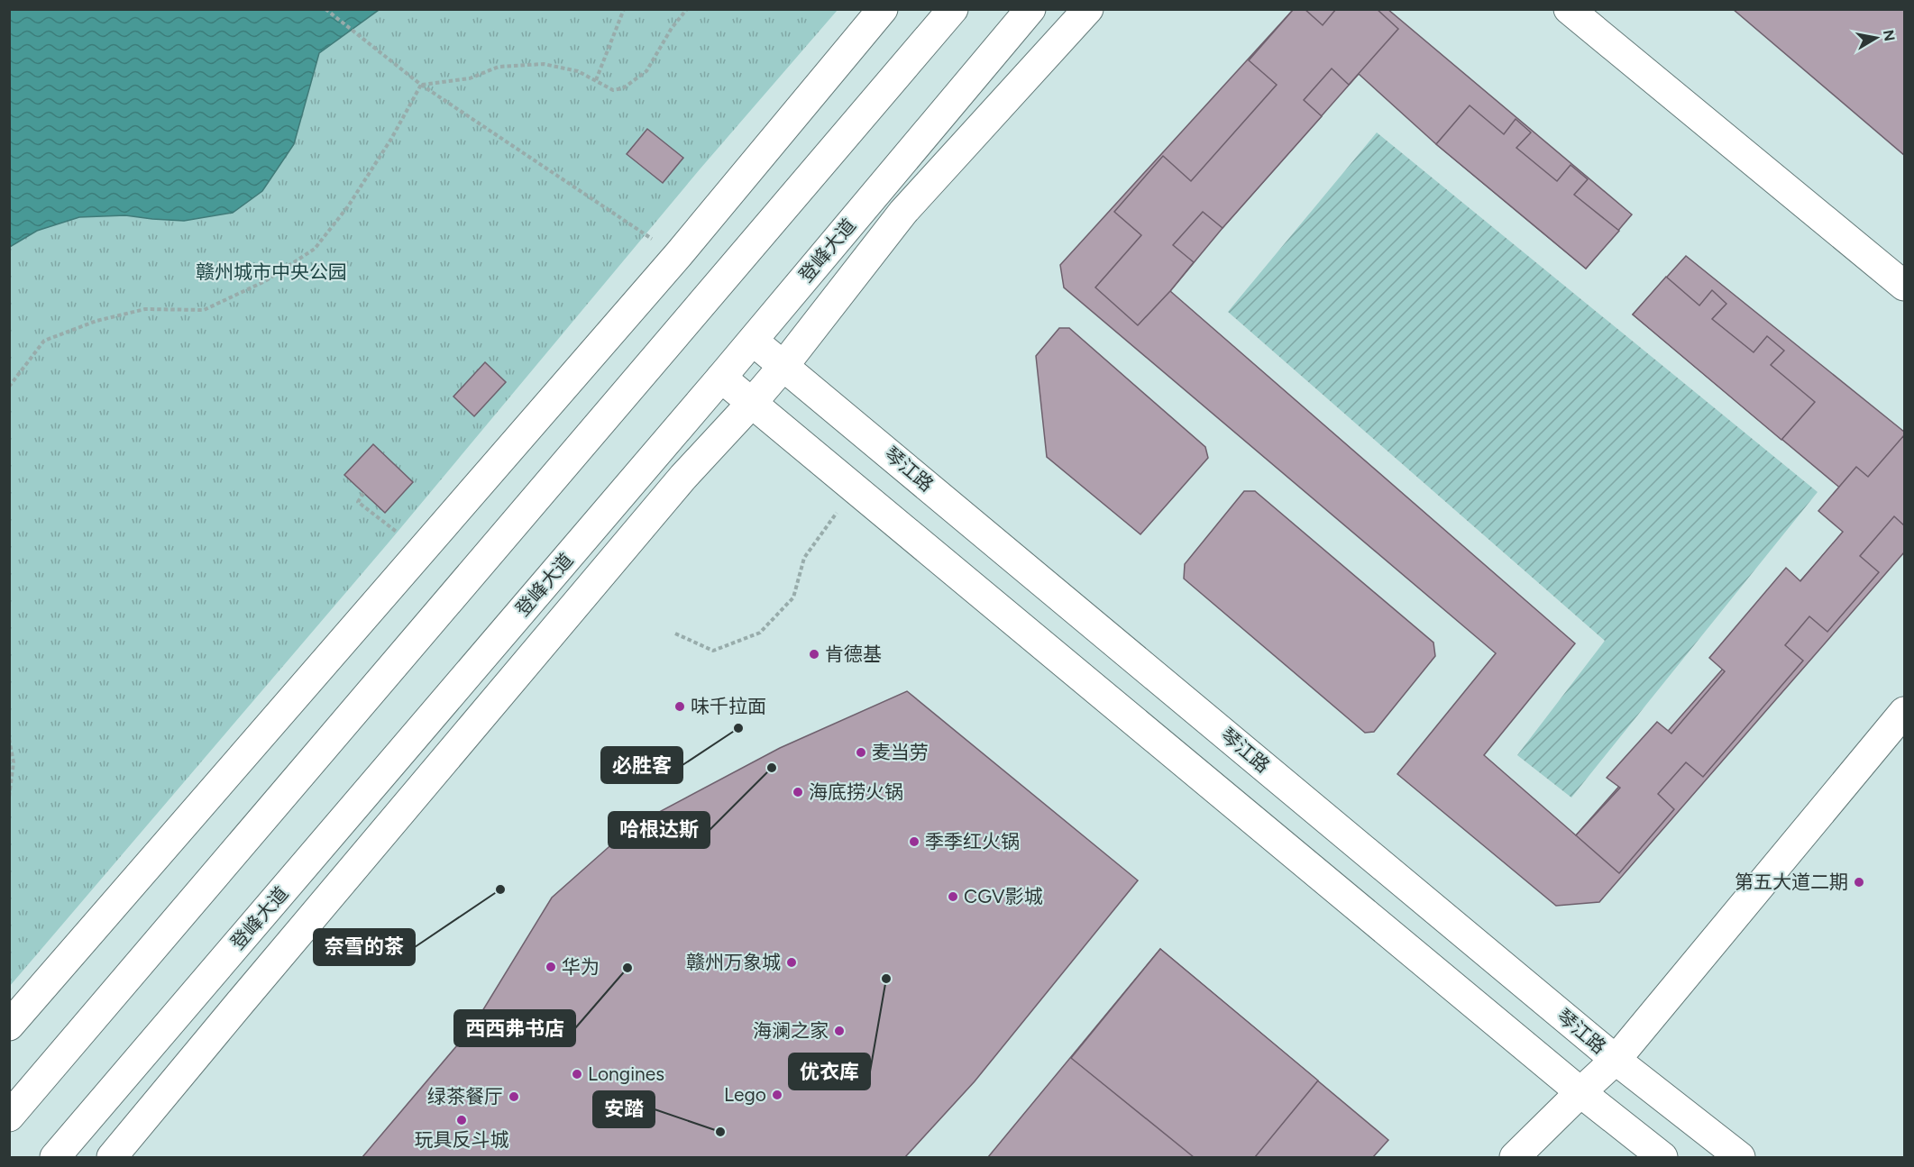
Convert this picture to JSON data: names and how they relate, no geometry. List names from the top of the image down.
{
  "streets": {
    "main road": ["登峰大道", "琴江路"]
  },
  "crossings": [
    ["登峰大道", "琴江路"]
  ],
  "parks": ["赣州城市中央公园"],
  "places": [
    "肯德基",
    "味千拉面",
    "必胜客",
    "麦当劳",
    "哈根达斯",
    "海底捞火锅",
    "季季红火锅",
    "第五大道二期",
    "奈雪的茶",
    "CGV影城",
    "赣州万象城",
    "华为",
    "西西弗书店",
    "优衣库",
    "海澜之家",
    "Longines",
    "Lego",
    "绿茶餐厅",
    "玩具反斗城",
    "安踏"
  ],
  "north": "right"
}
